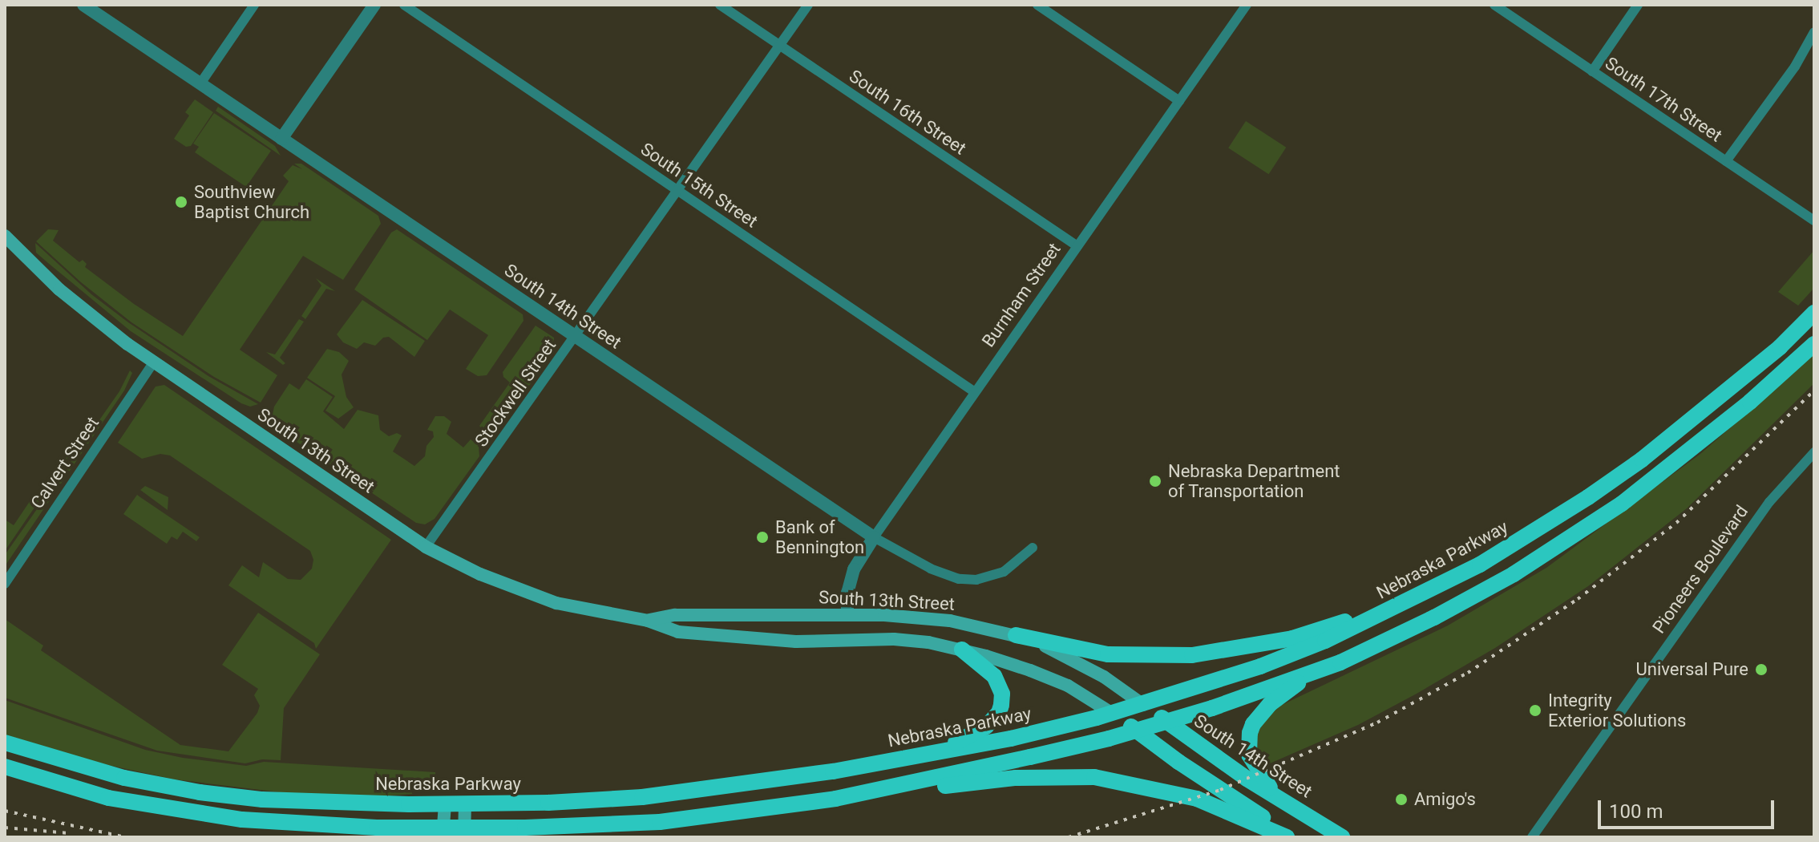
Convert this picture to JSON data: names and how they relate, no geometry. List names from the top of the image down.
{
  "streets": {
    "main road": ["South 14th Street", "South 13th Street", "Nebraska Parkway"],
    "street": [
      "South 17th Street",
      "South 16th Street",
      "South 15th Street",
      "Burnham Street",
      "Stockwell Street",
      "Calvert Street",
      "Pioneers Boulevard"
    ]
  },
  "crossings": [
    ["South 16th Street", "Burnham Street"],
    ["South 16th Street", "Stockwell Street"],
    ["South 15th Street", "Burnham Street"],
    ["South 15th Street", "Stockwell Street"],
    ["Burnham Street", "South 14th Street"],
    ["Burnham Street", "South 13th Street"],
    ["South 14th Street", "Stockwell Street"],
    ["South 14th Street", "South 13th Street"],
    ["South 14th Street", "Nebraska Parkway"],
    ["Stockwell Street", "South 13th Street"],
    ["South 13th Street", "Calvert Street"],
    ["South 13th Street", "Nebraska Parkway"]
  ],
  "places": [
    "Southview Baptist Church",
    "Nebraska Department of Transportation",
    "Bank of Bennington",
    "Universal Pure",
    "Integrity Exterior Solutions",
    "Amigo's"
  ],
  "scale_bar": "100 m"
}
